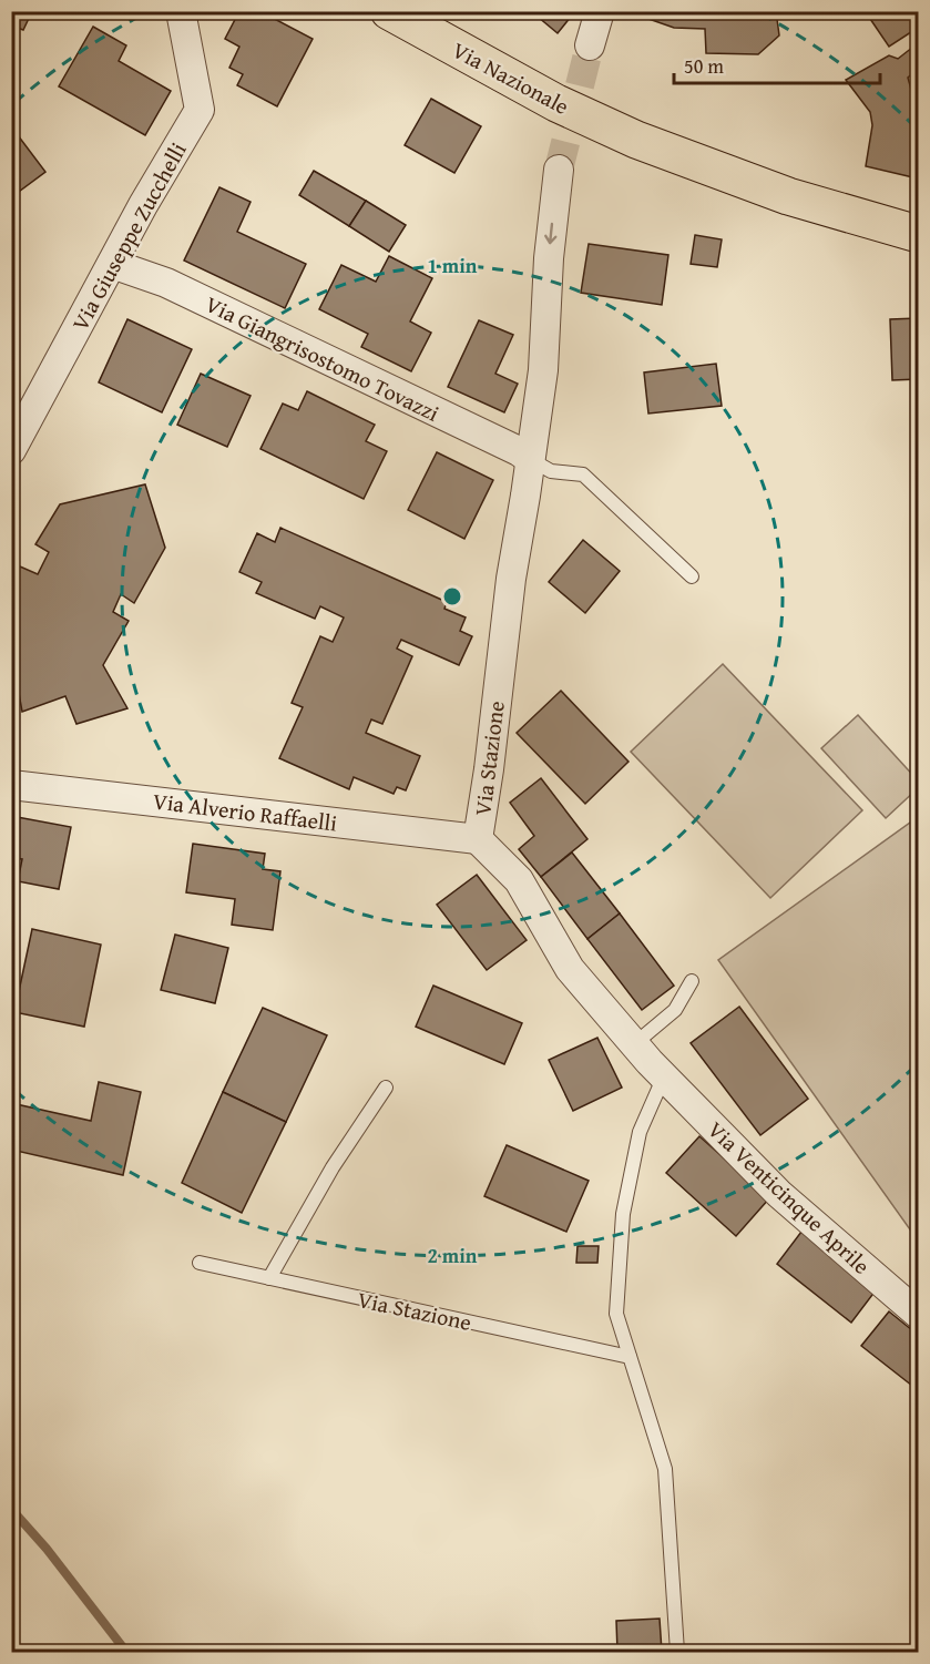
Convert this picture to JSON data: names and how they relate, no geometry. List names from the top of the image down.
{
  "streets": {
    "main road": ["Via Nazionale"],
    "street": [
      "Via Giuseppe Zucchelli",
      "Via Giangrisostomo Tovazzi",
      "Via Stazione",
      "Via Alverio Raffaelli",
      "Via Venticinque Aprile"
    ]
  },
  "crossings": [
    ["Via Giuseppe Zucchelli", "Via Giangrisostomo Tovazzi"],
    ["Via Giangrisostomo Tovazzi", "Via Stazione"],
    ["Via Stazione", "Via Alverio Raffaelli"],
    ["Via Stazione", "Via Venticinque Aprile"]
  ],
  "scale_bar": "50 m",
  "rings": ["1 min", "2 min"]
}
